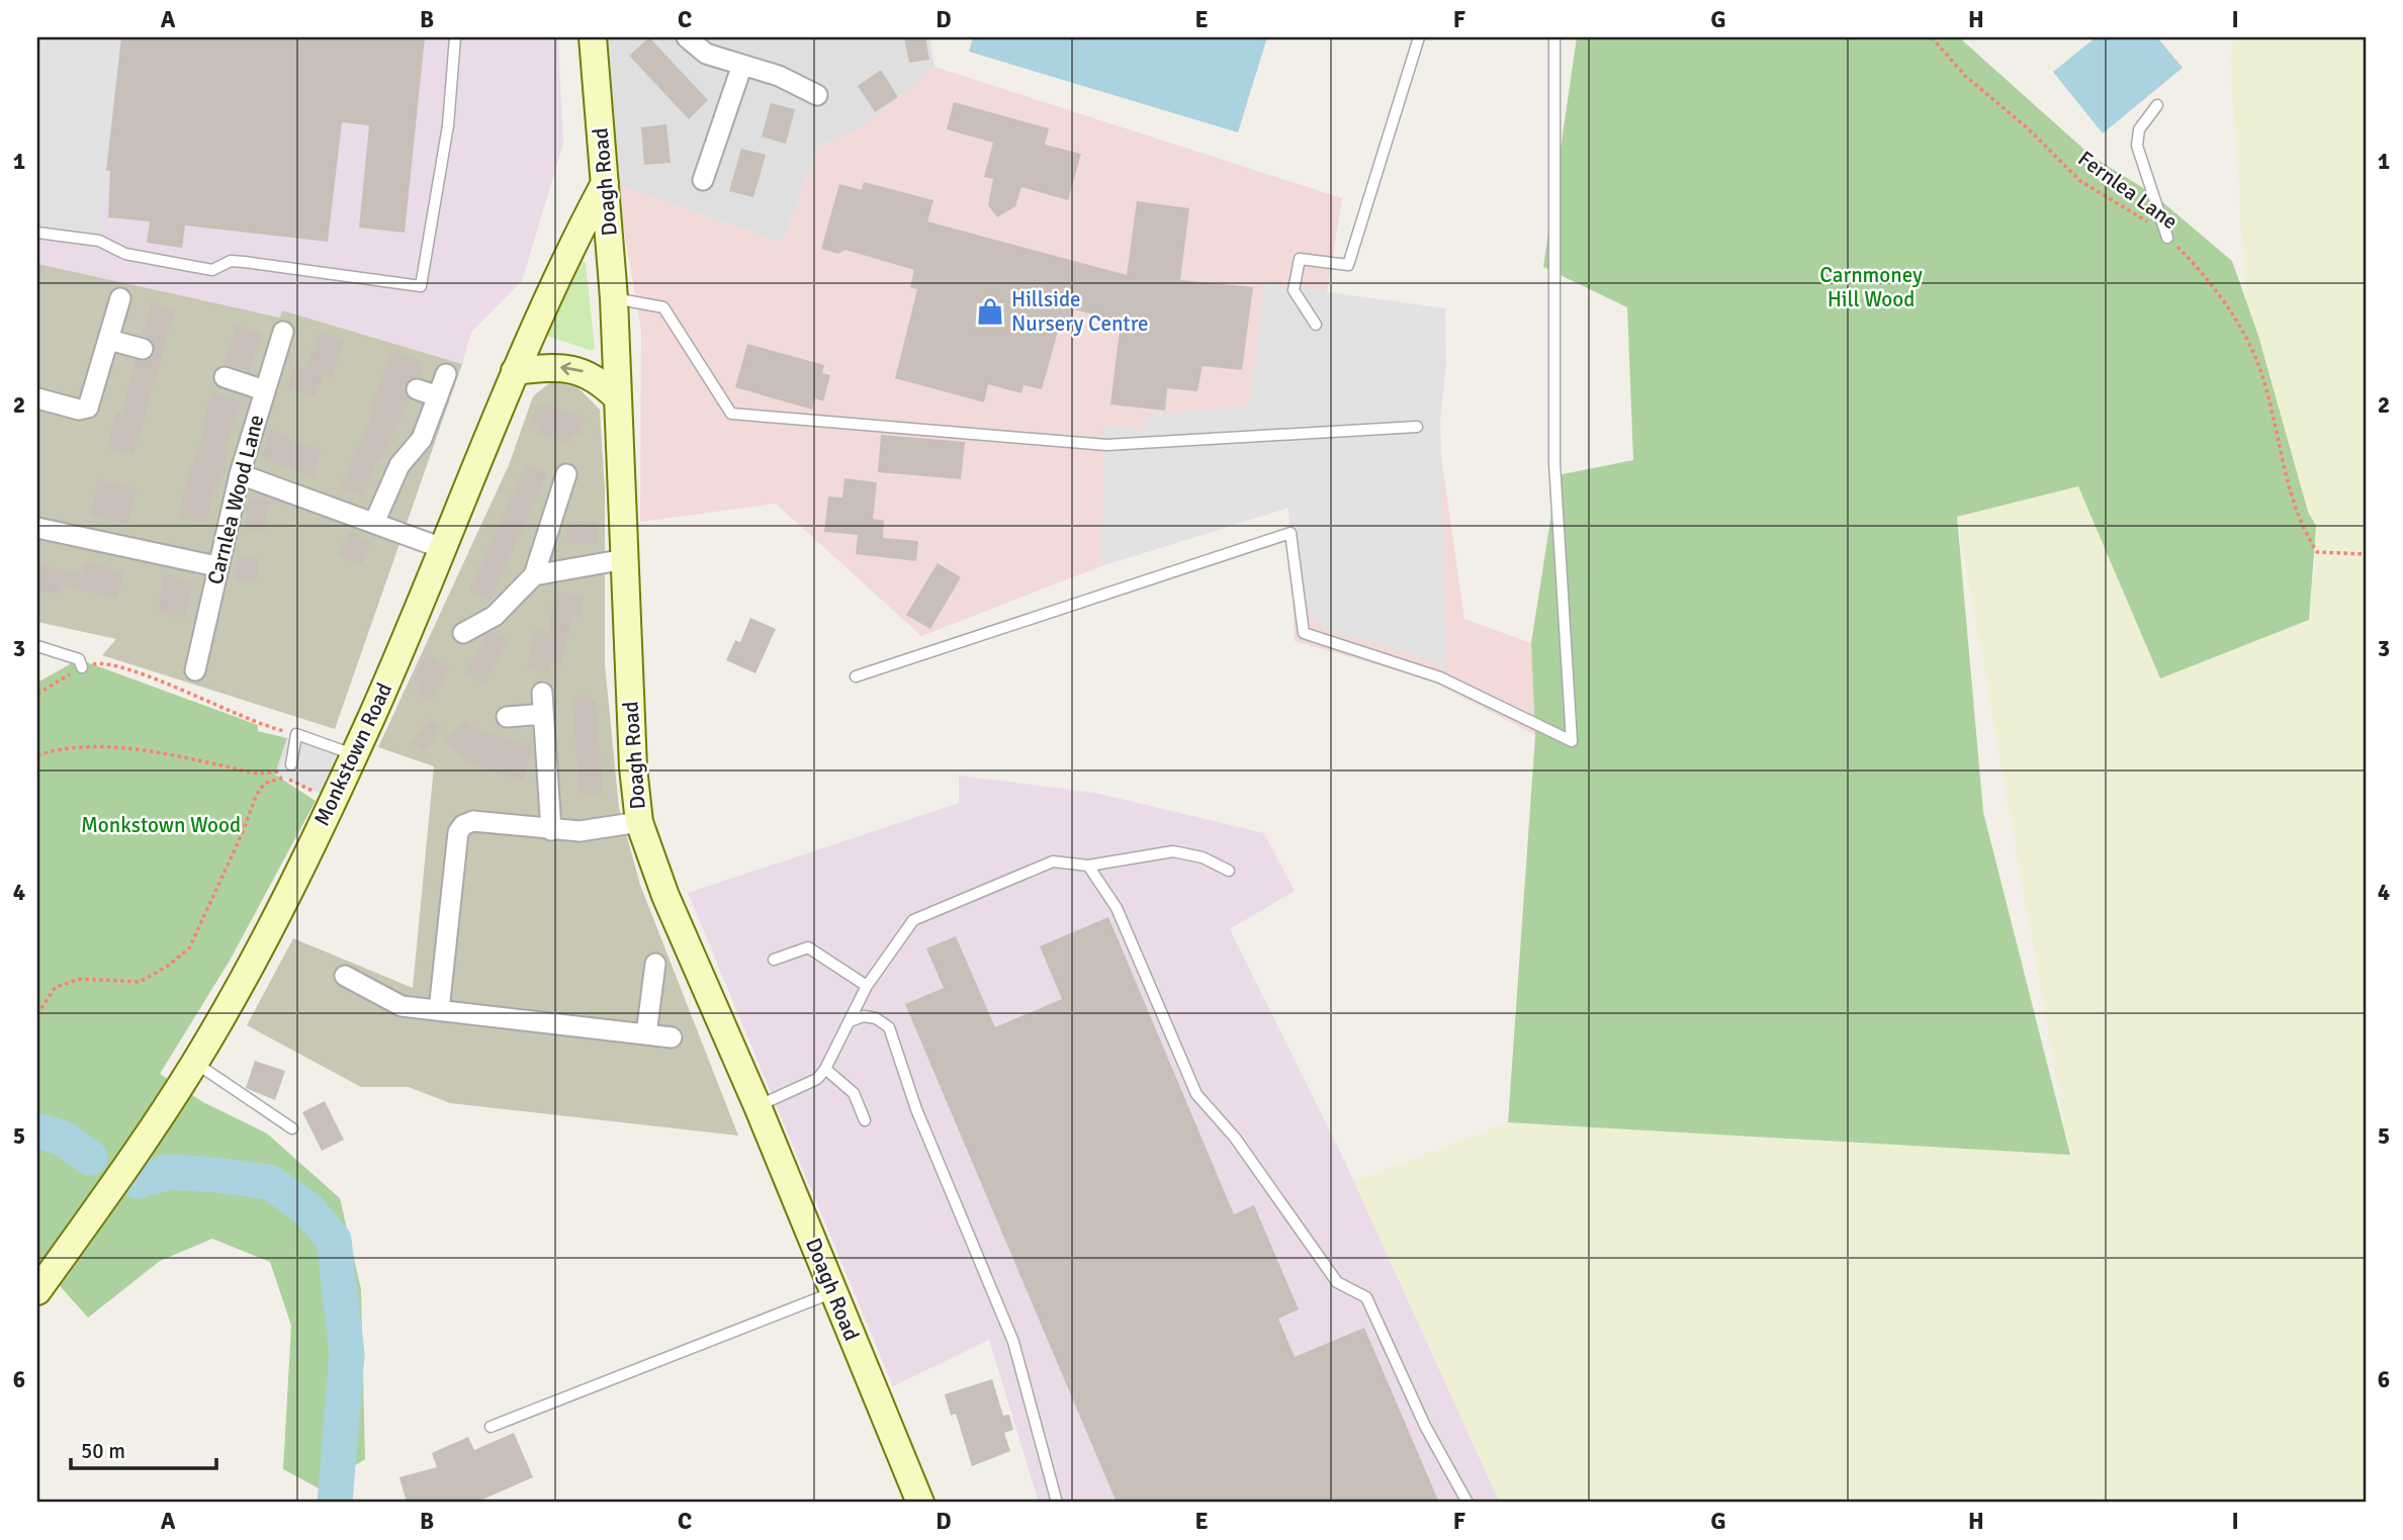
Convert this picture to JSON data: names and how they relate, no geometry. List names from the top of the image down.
{
  "streets": {
    "main road": ["Doagh Road", "Monkstown Road"],
    "street": ["Carnlea Wood Lane"],
    "path": ["Fernlea Lane"]
  },
  "crossings": [
    ["Doagh Road", "Monkstown Road"]
  ],
  "parks": ["Carnmoney Hill Wood", "Monkstown Wood"],
  "places": {
    "shop": ["Hillside Nursery Centre"]
  },
  "scale_bar": "50 m",
  "grid": {
    "columns": [
      "A",
      "B",
      "C",
      "D",
      "E",
      "F",
      "G",
      "H",
      "I"
    ],
    "rows": [
      "1",
      "2",
      "3",
      "4",
      "5",
      "6"
    ]
  }
}
